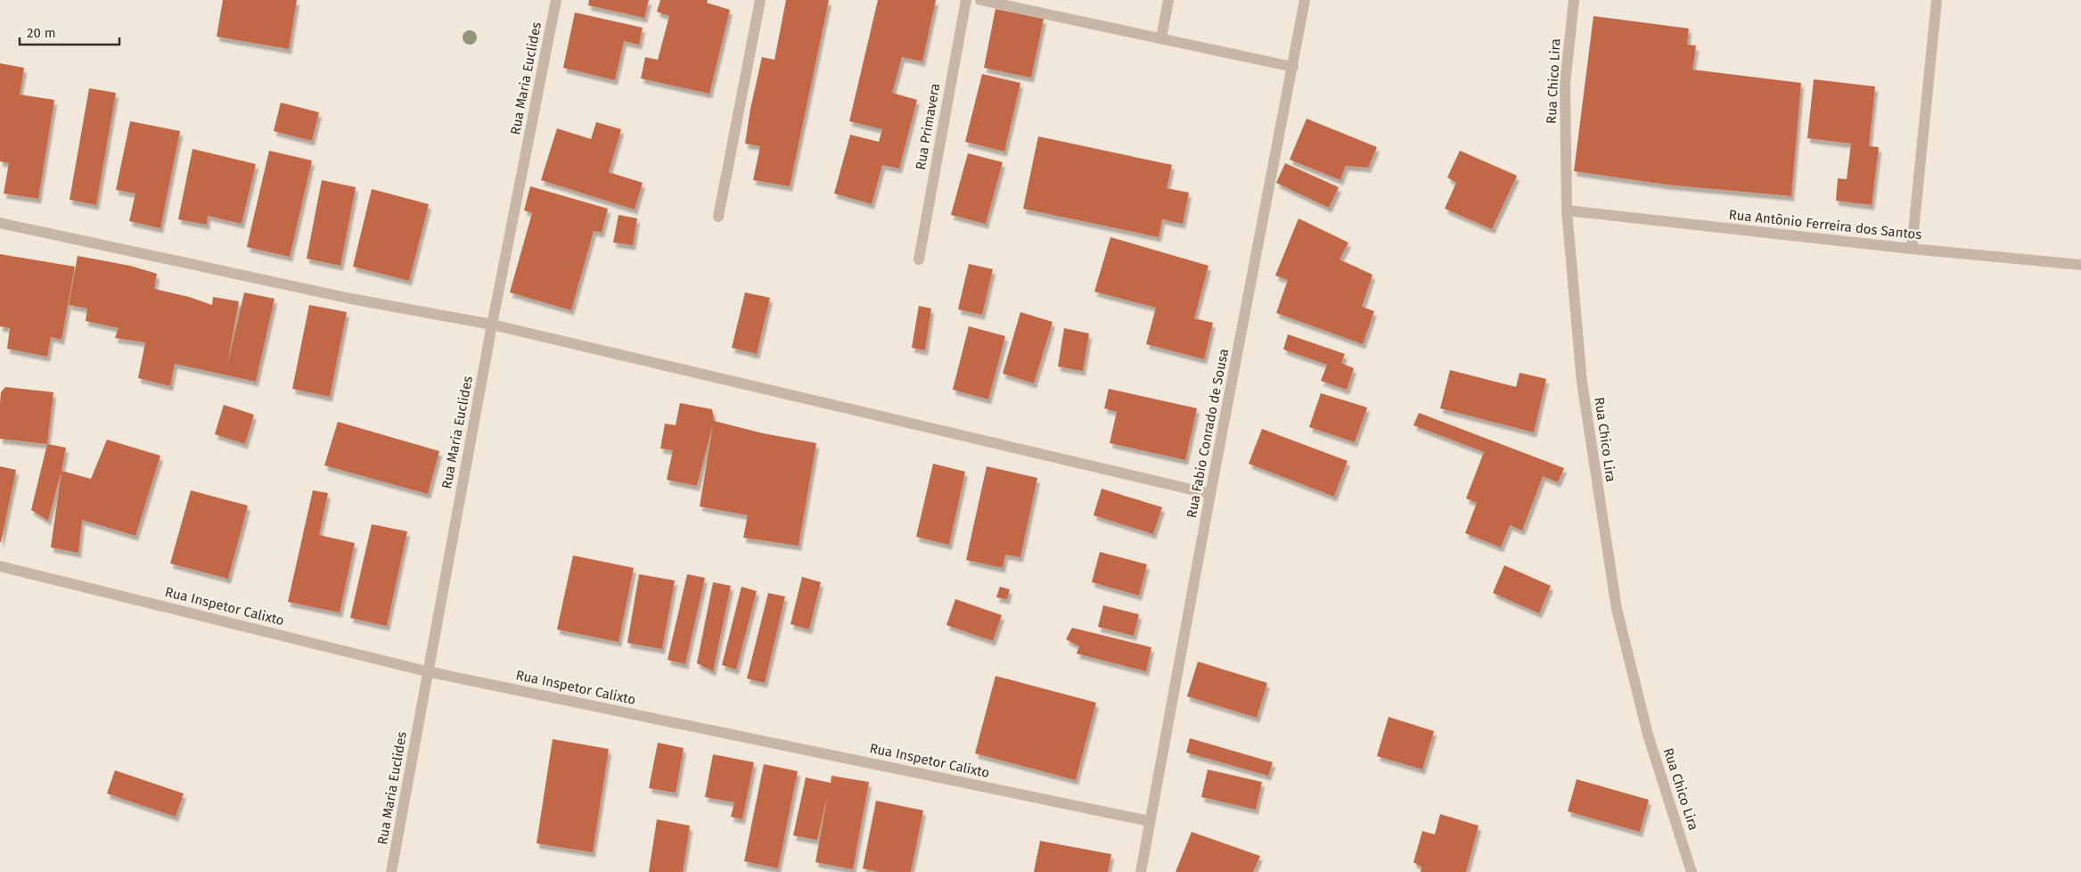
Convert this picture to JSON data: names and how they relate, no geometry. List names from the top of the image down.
{
  "streets": {
    "street": [
      "Rua Maria Euclides",
      "Rua Chico Lira",
      "Rua Primavera",
      "Rua Antônio Ferreira dos Santos",
      "Rua Fabio Conrado de Sousa",
      "Rua Inspetor Calixto"
    ]
  },
  "crossings": [
    ["Rua Maria Euclides", "Rua Inspetor Calixto"],
    ["Rua Chico Lira", "Rua Antônio Ferreira dos Santos"],
    ["Rua Fabio Conrado de Sousa", "Rua Inspetor Calixto"]
  ],
  "scale_bar": "20 m"
}
